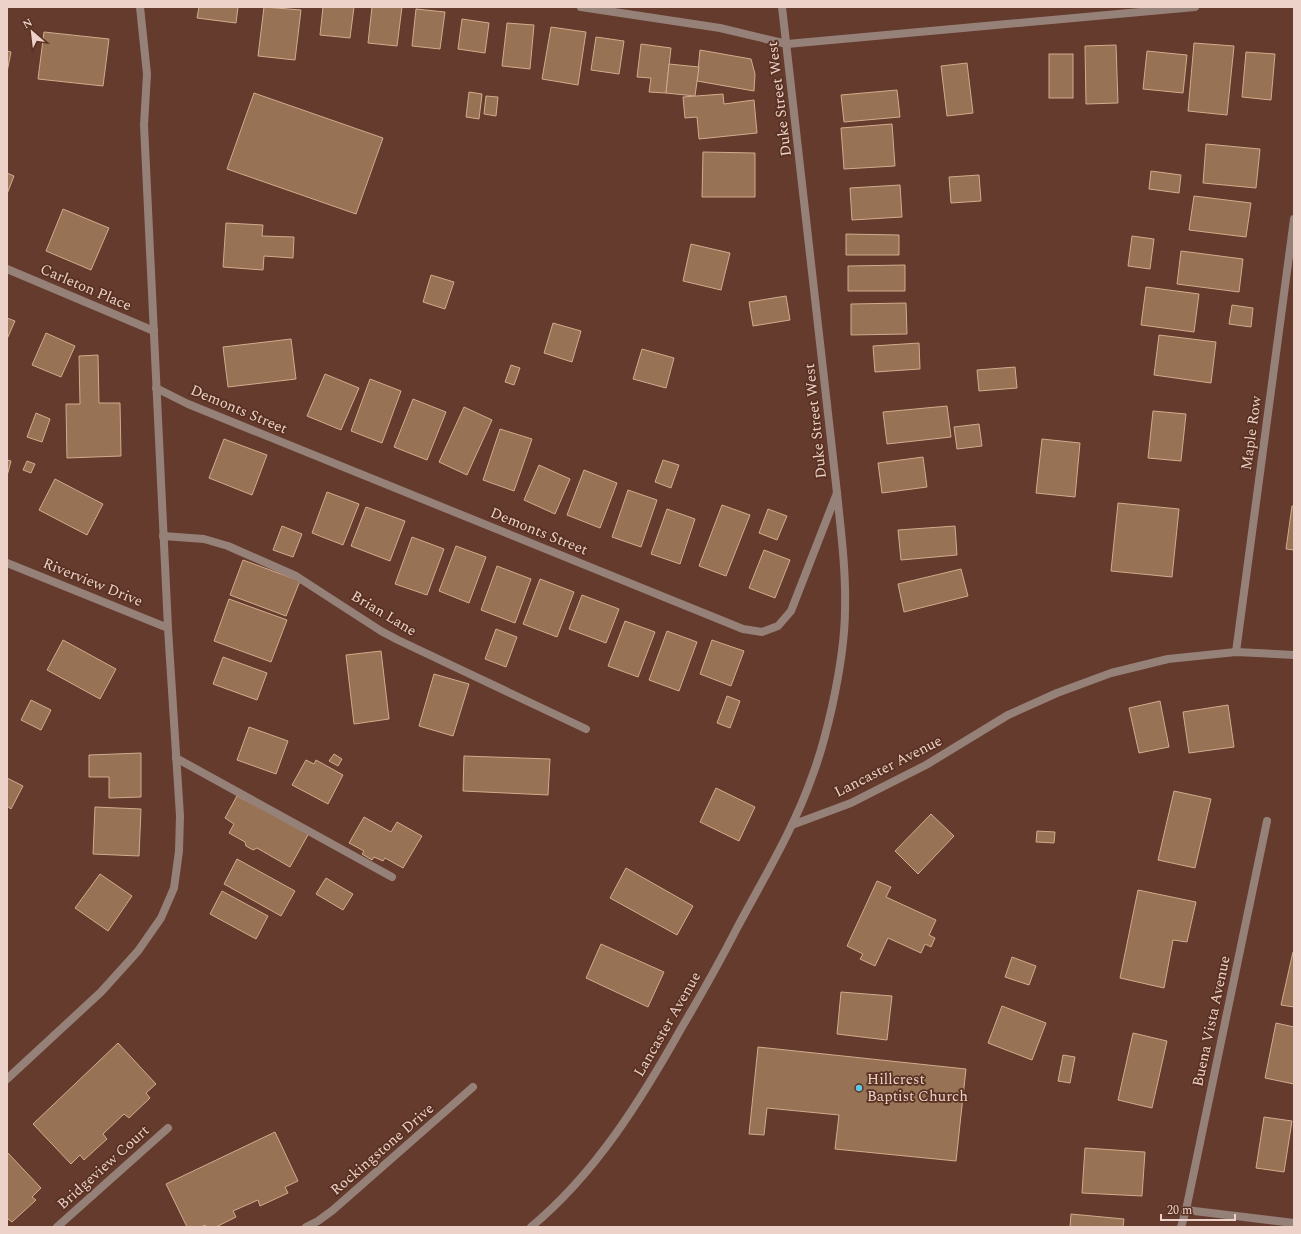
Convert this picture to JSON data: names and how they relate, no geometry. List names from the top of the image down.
{
  "streets": {
    "street": [
      "Duke Street West",
      "Carleton Place",
      "Demonts Street",
      "Maple Row",
      "Riverview Drive",
      "Brian Lane",
      "Lancaster Avenue",
      "Buena Vista Avenue",
      "Rockingstone Drive",
      "Bridgeview Court"
    ]
  },
  "crossings": [
    ["Duke Street West", "Demonts Street"],
    ["Duke Street West", "Lancaster Avenue"],
    ["Maple Row", "Lancaster Avenue"]
  ],
  "places": ["Hillcrest Baptist Church"],
  "scale_bar": "20 m",
  "north": "top left"
}
